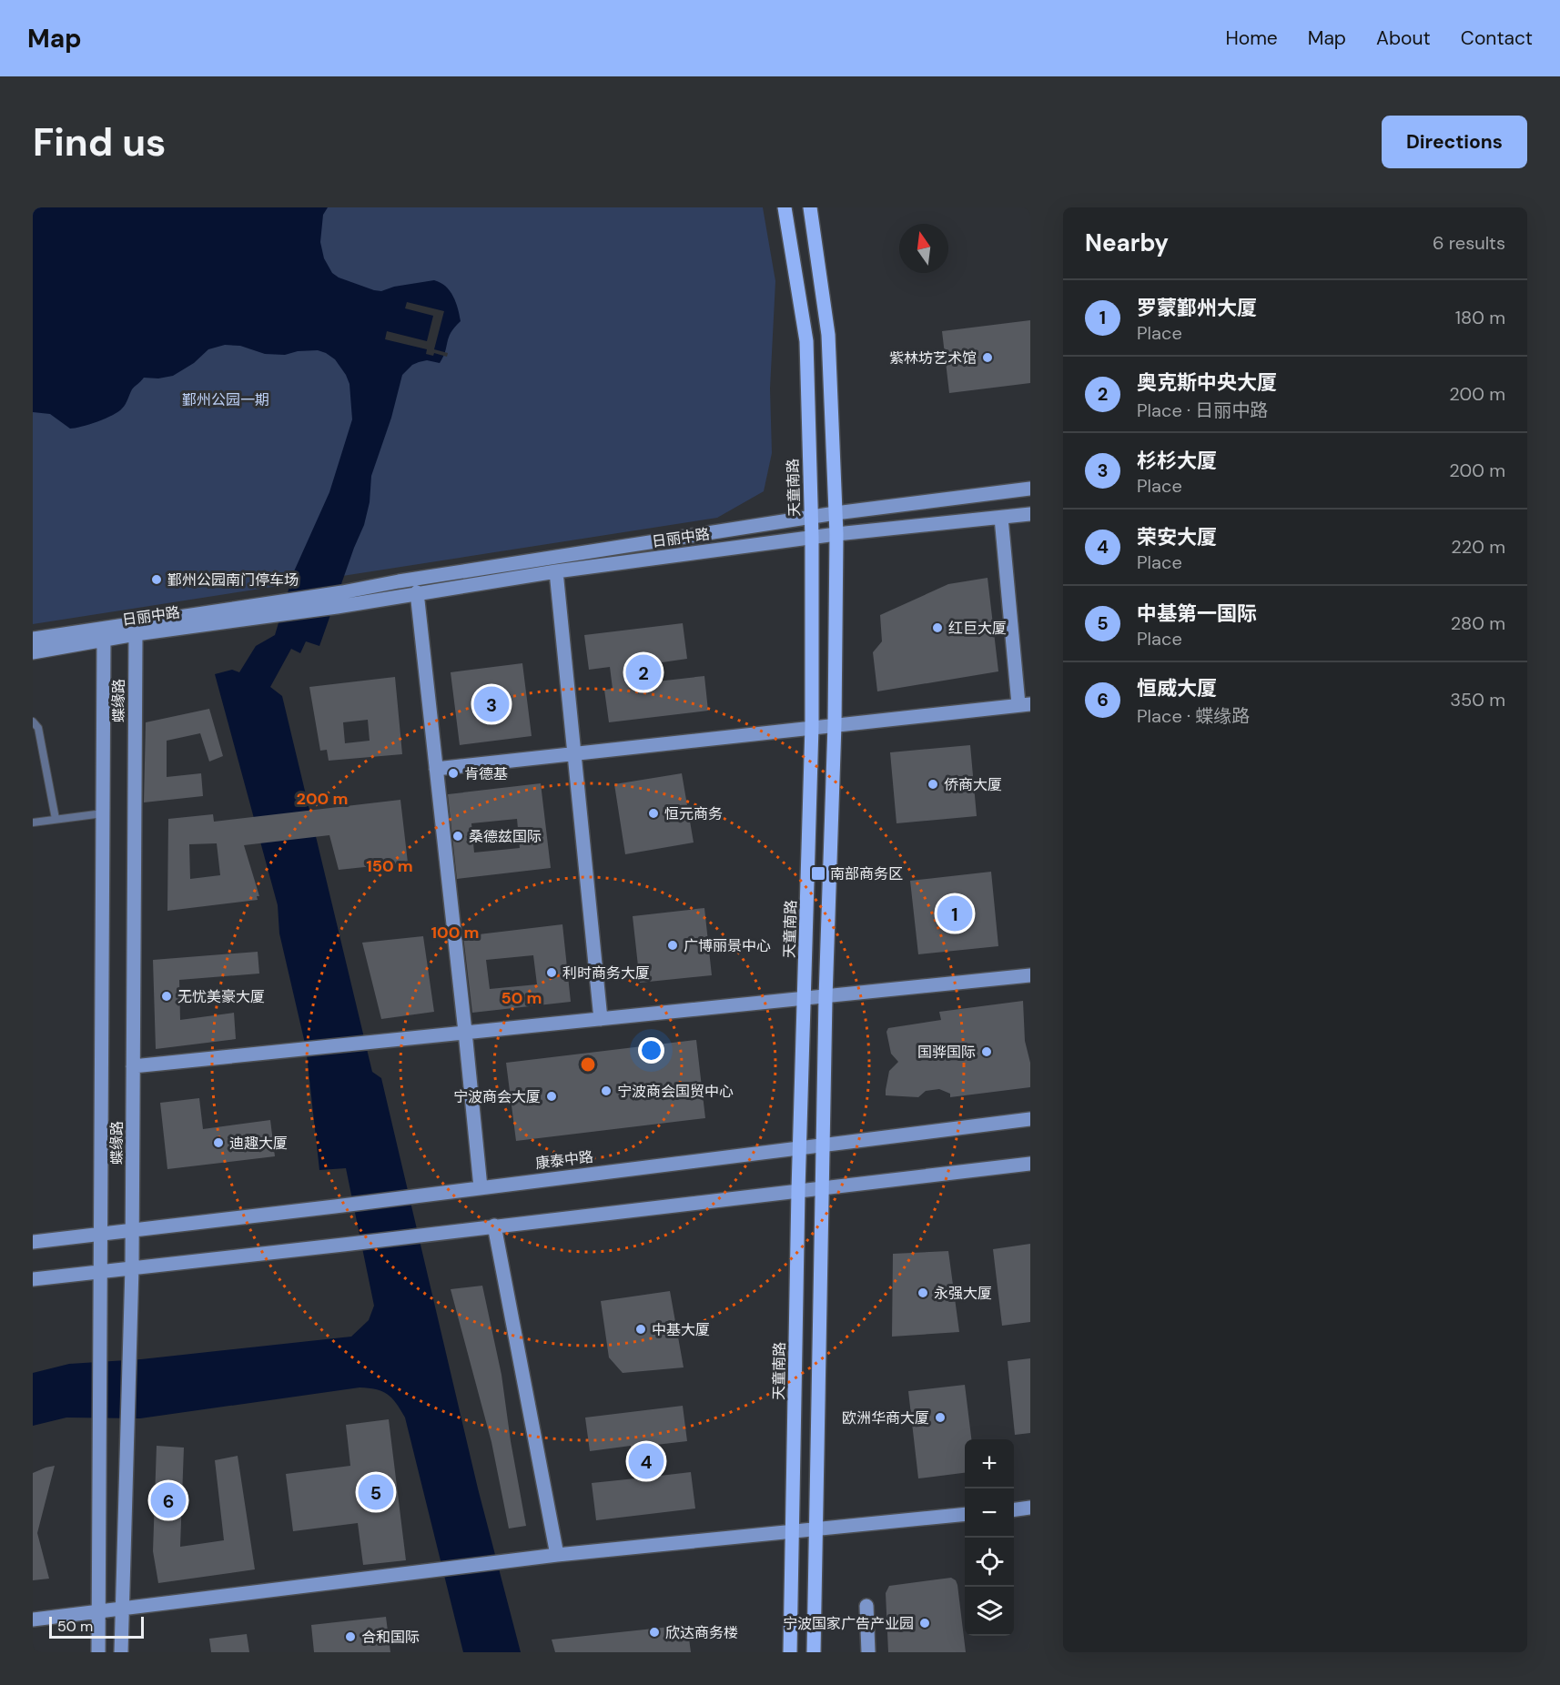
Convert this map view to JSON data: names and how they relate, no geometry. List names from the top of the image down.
{
  "streets": {
    "main road": ["天童南路"],
    "street": ["日丽中路", "蝶缘路", "康泰中路"]
  },
  "crossings": [
    ["天童南路", "日丽中路"],
    ["天童南路", "康泰中路"],
    ["日丽中路", "蝶缘路"],
    ["蝶缘路", "康泰中路"]
  ],
  "parks": ["鄞州公园一期"],
  "places": {
    "other": [
      "紫林坊艺术馆",
      "鄞州公园南门停车场",
      "红巨大厦",
      "肯德基",
      "侨商大厦",
      "恒元商务",
      "桑德兹国际",
      "广博丽景中心",
      "利时商务大厦",
      "无忧美豪大厦",
      "国骅国际",
      "宁波商会国贸中心",
      "宁波商会大厦",
      "迪趣大厦",
      "永强大厦",
      "中基大厦",
      "欧洲华商大厦",
      "宁波国家广告产业园",
      "欣达商务楼",
      "合和国际"
    ],
    "transit": ["南部商务区"]
  },
  "scale_bar": "50 m",
  "north": "top",
  "page": {
    "header": "Map",
    "nav": [
      "Home",
      "Map",
      "About",
      "Contact"
    ],
    "buttons": "Directions",
    "title": "Find us",
    "heading": ["Nearby", "6 results"],
    "list": [
      {
        "mark": "1",
        "name": "罗蒙鄞州大厦",
        "note": "Place",
        "value": "180 m"
      },
      {
        "mark": "2",
        "name": "奥克斯中央大厦",
        "note": "Place · 日丽中路",
        "value": "200 m"
      },
      {
        "mark": "3",
        "name": "杉杉大厦",
        "note": "Place",
        "value": "200 m"
      },
      {
        "mark": "4",
        "name": "荣安大厦",
        "note": "Place",
        "value": "220 m"
      },
      {
        "mark": "5",
        "name": "中基第一国际",
        "note": "Place",
        "value": "280 m"
      },
      {
        "mark": "6",
        "name": "恒威大厦",
        "note": "Place · 蝶缘路",
        "value": "350 m"
      }
    ],
    "pins": [
      "2",
      "3",
      "1",
      "4",
      "5",
      "6"
    ],
    "map_buttons": ["+", "−"],
    "scale": "50 m"
  },
  "rings": [
    "200 m",
    "150 m",
    "100 m",
    "50 m"
  ]
}
